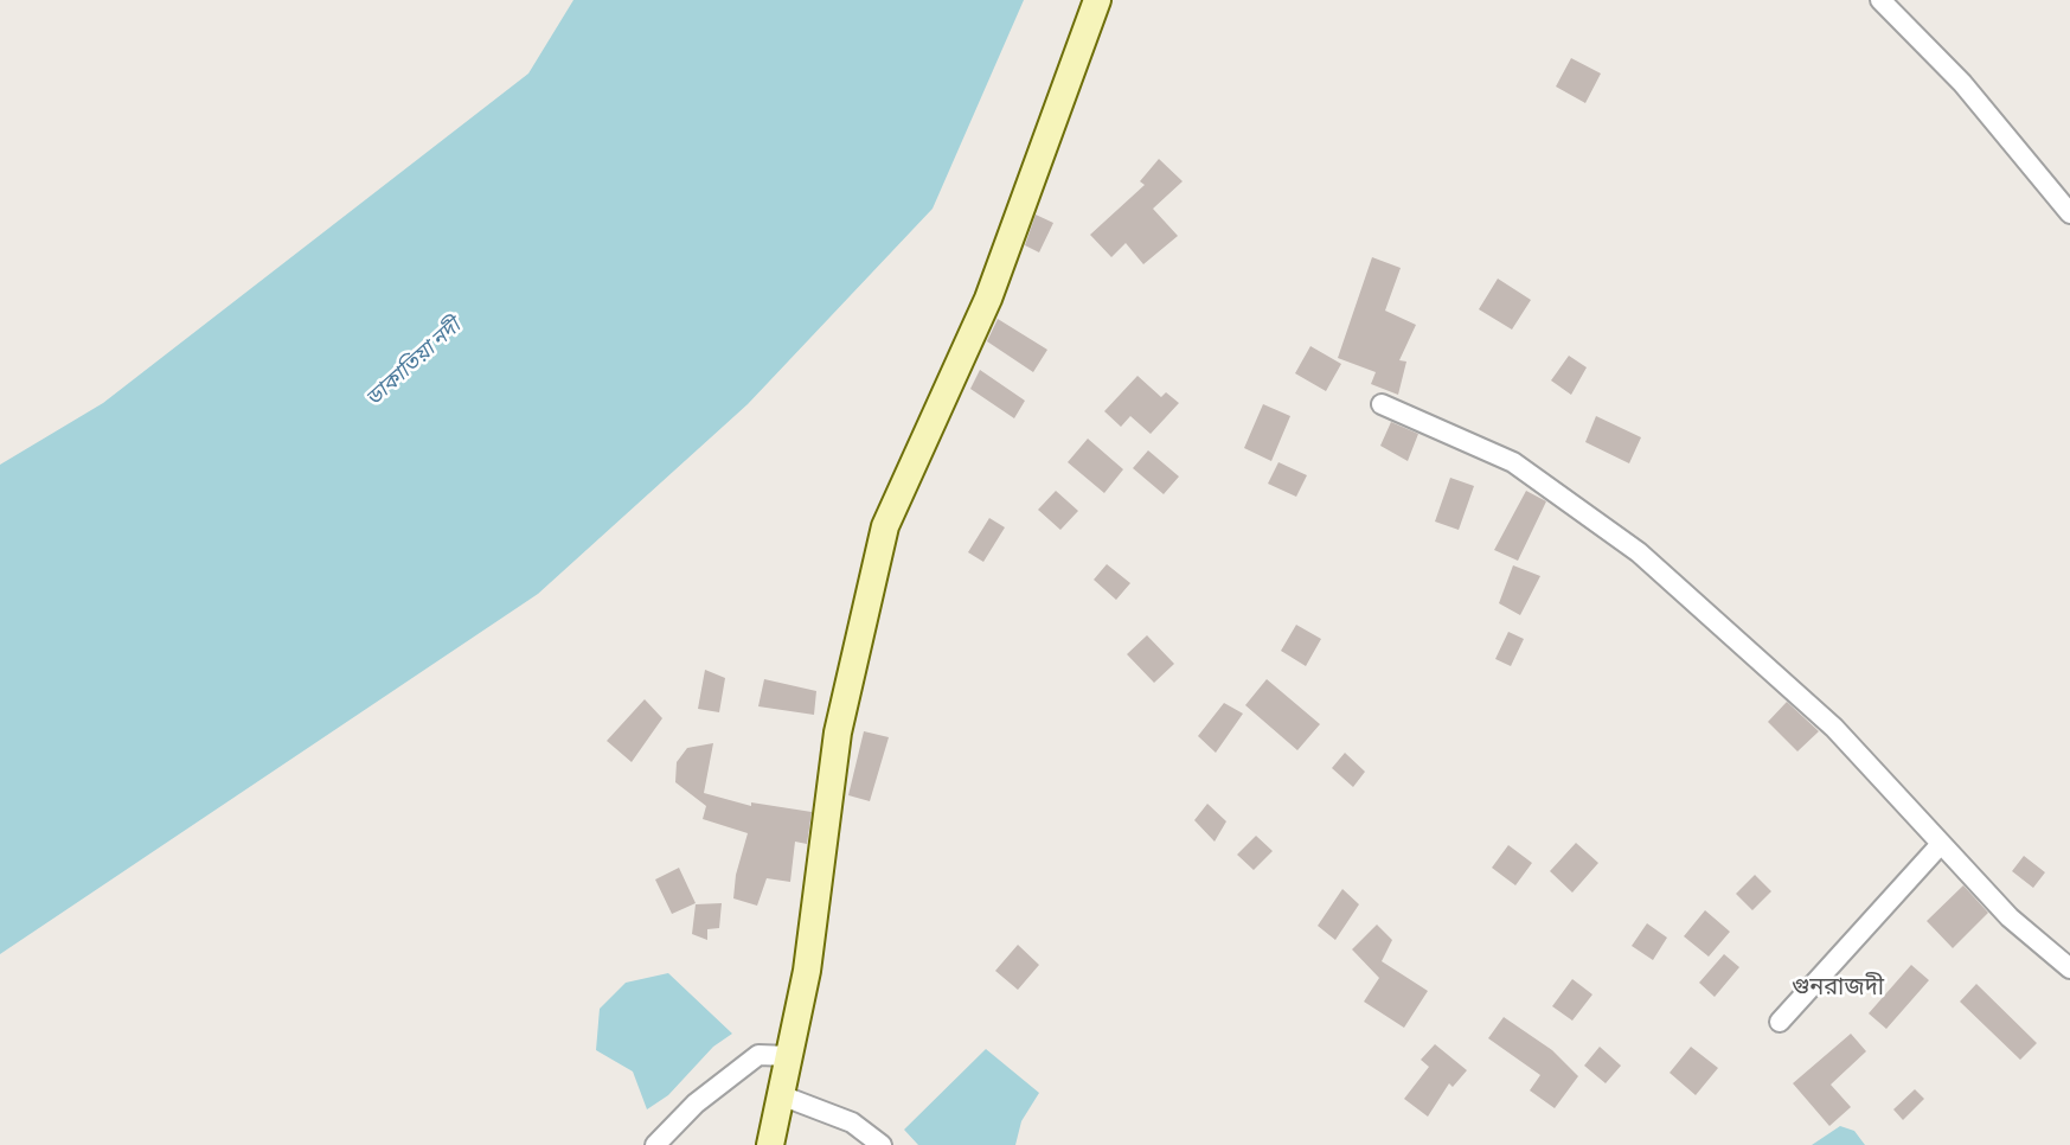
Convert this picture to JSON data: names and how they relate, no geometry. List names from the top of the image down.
{
  "districts": ["গুনরাজদী"],
  "water": ["ডাকাতিয়া নদী"]
}
